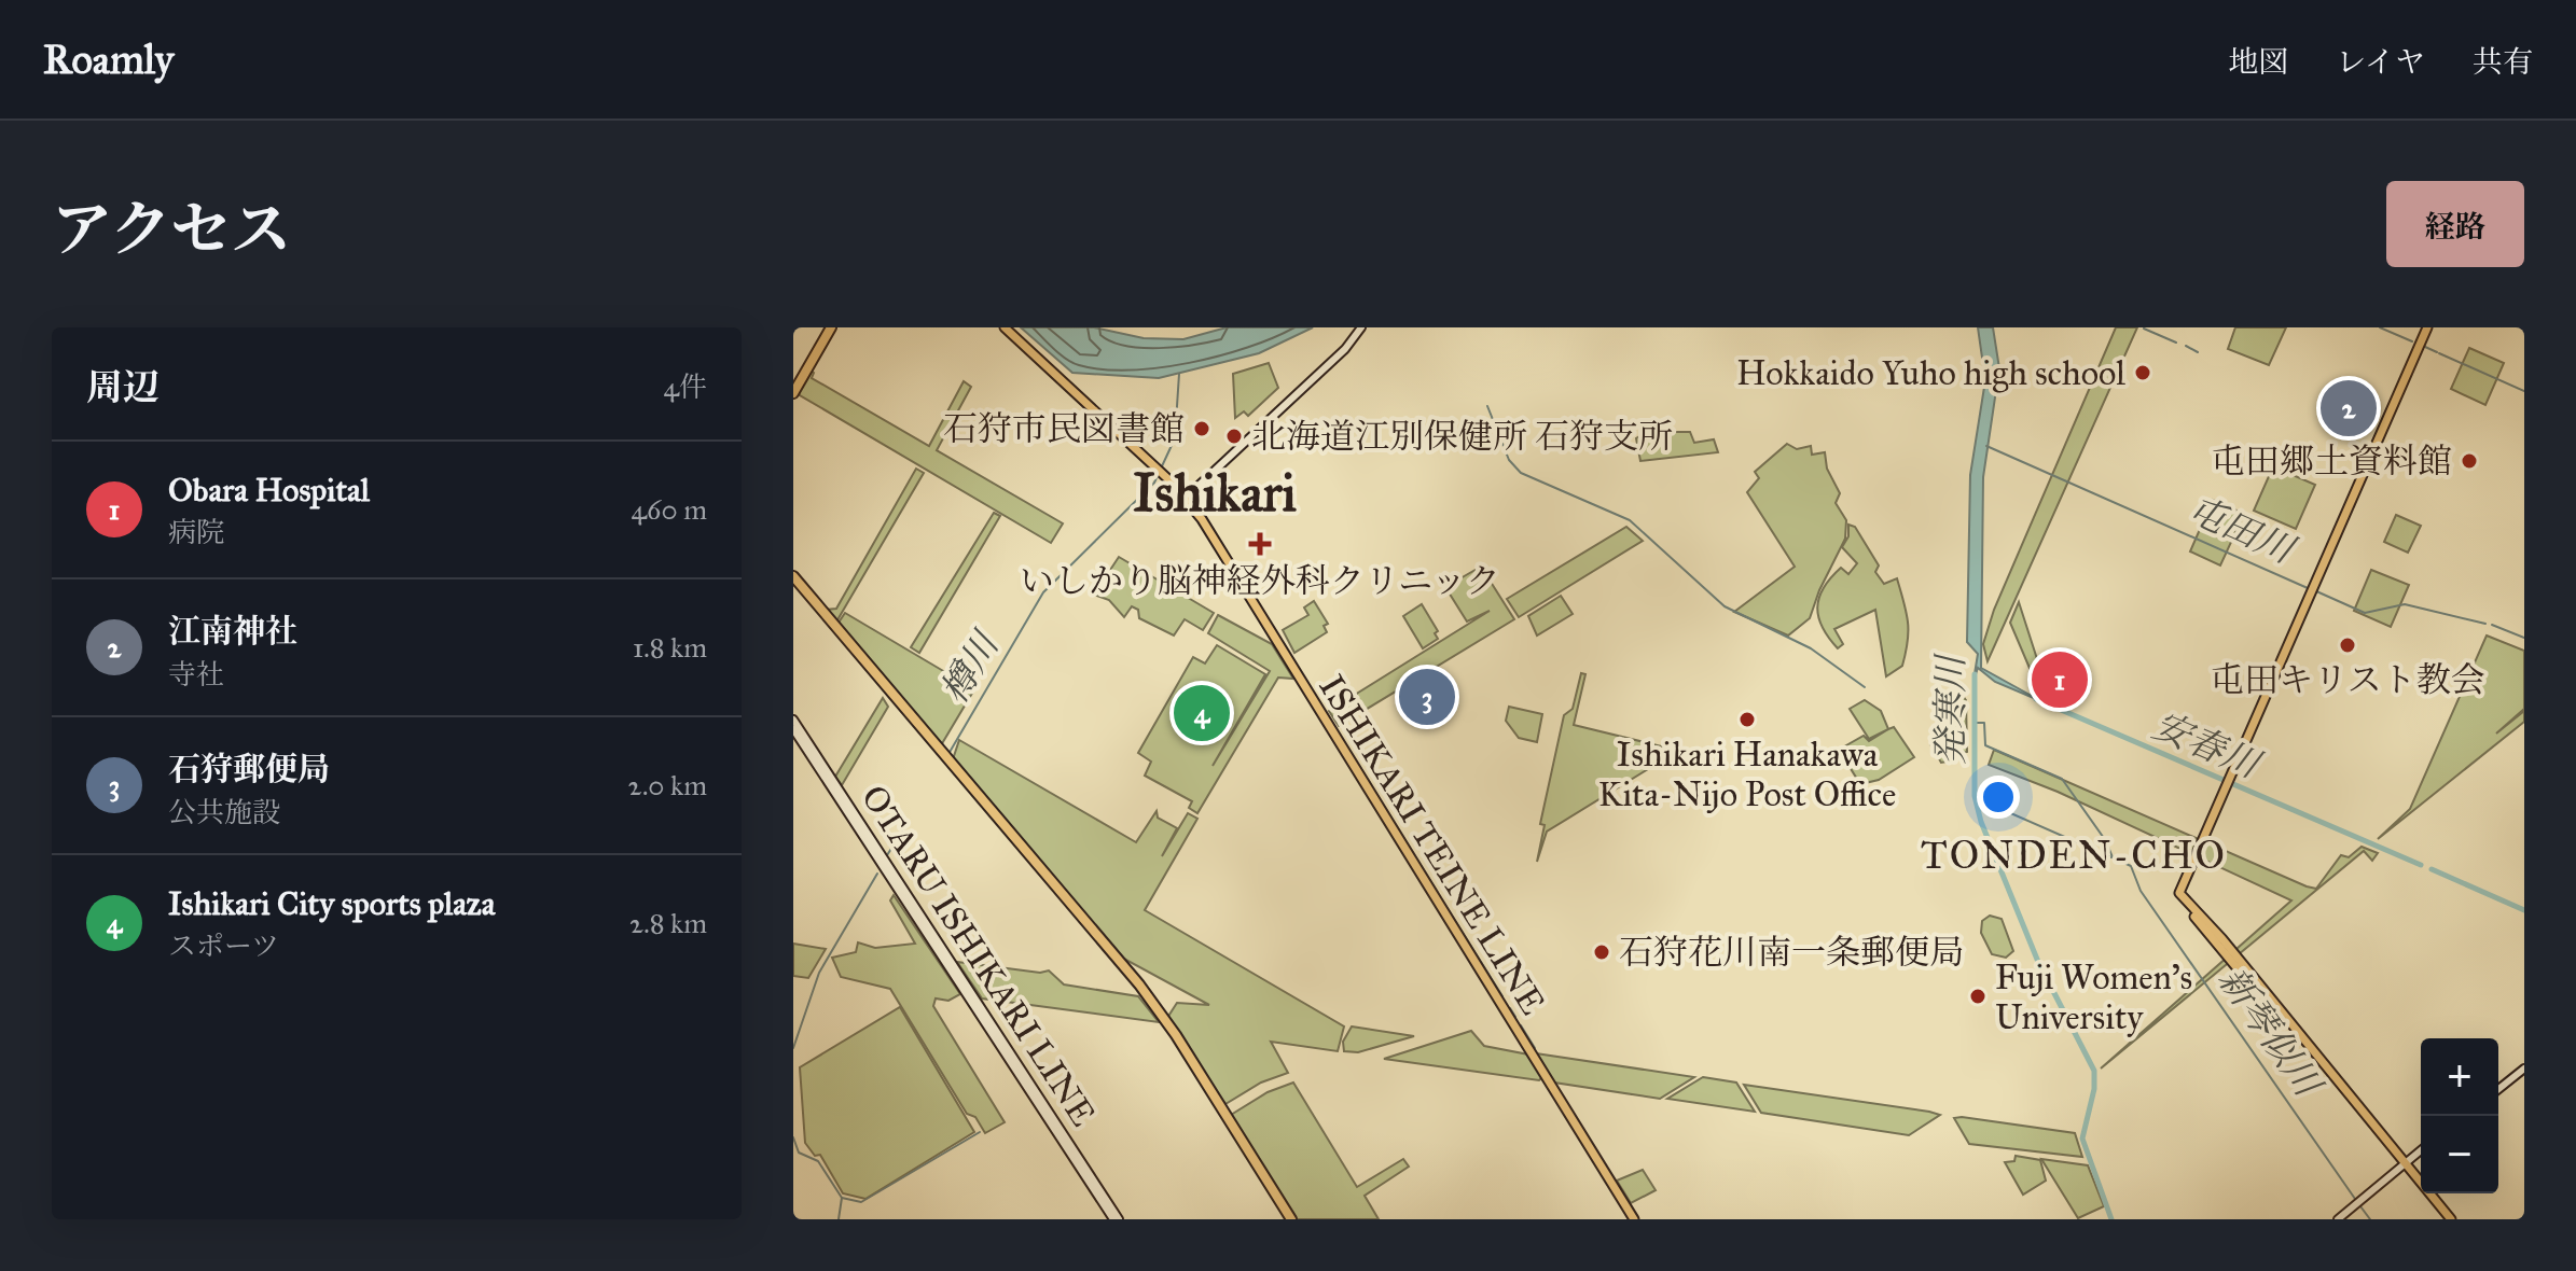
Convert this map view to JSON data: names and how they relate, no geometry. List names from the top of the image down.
{
  "streets": {
    "main road": ["ISHIKARI TEINE LINE", "OTARU ISHIKARI LINE"]
  },
  "districts": ["Ishikari", "TONDEN-CHO"],
  "water": [
    "屯田川",
    "樽川",
    "発寒川",
    "安春川",
    "新琴似川"
  ],
  "places": {
    "other": [
      "Hokkaido Yuho high school",
      "石狩市民図書館",
      "北海道江別保健所 石狩支所",
      "屯田郷土資料館",
      "屯田キリスト教会",
      "Ishikari Hanakawa Kita-Nijo Post Office",
      "石狩花川南一条郵便局",
      "Fuji Women's University"
    ],
    "health": ["いしかり脳神経外科クリニック"]
  },
  "page": {
    "header": "Roamly",
    "nav": ["地図", "レイヤ", "共有"],
    "title": "アクセス",
    "buttons": "経路",
    "heading": ["周辺", "4件"],
    "pins": [
      "2",
      "1",
      "3",
      "4"
    ],
    "list": [
      {
        "mark": "1",
        "name": "Obara Hospital",
        "note": "病院",
        "value": "460 m"
      },
      {
        "mark": "2",
        "name": "江南神社",
        "note": "寺社",
        "value": "1.8 km"
      },
      {
        "mark": "3",
        "name": "石狩郵便局",
        "note": "公共施設",
        "value": "2.0 km"
      },
      {
        "mark": "4",
        "name": "Ishikari City sports plaza",
        "note": "スポーツ",
        "value": "2.8 km"
      }
    ],
    "map_buttons": ["+", "−"]
  }
}
